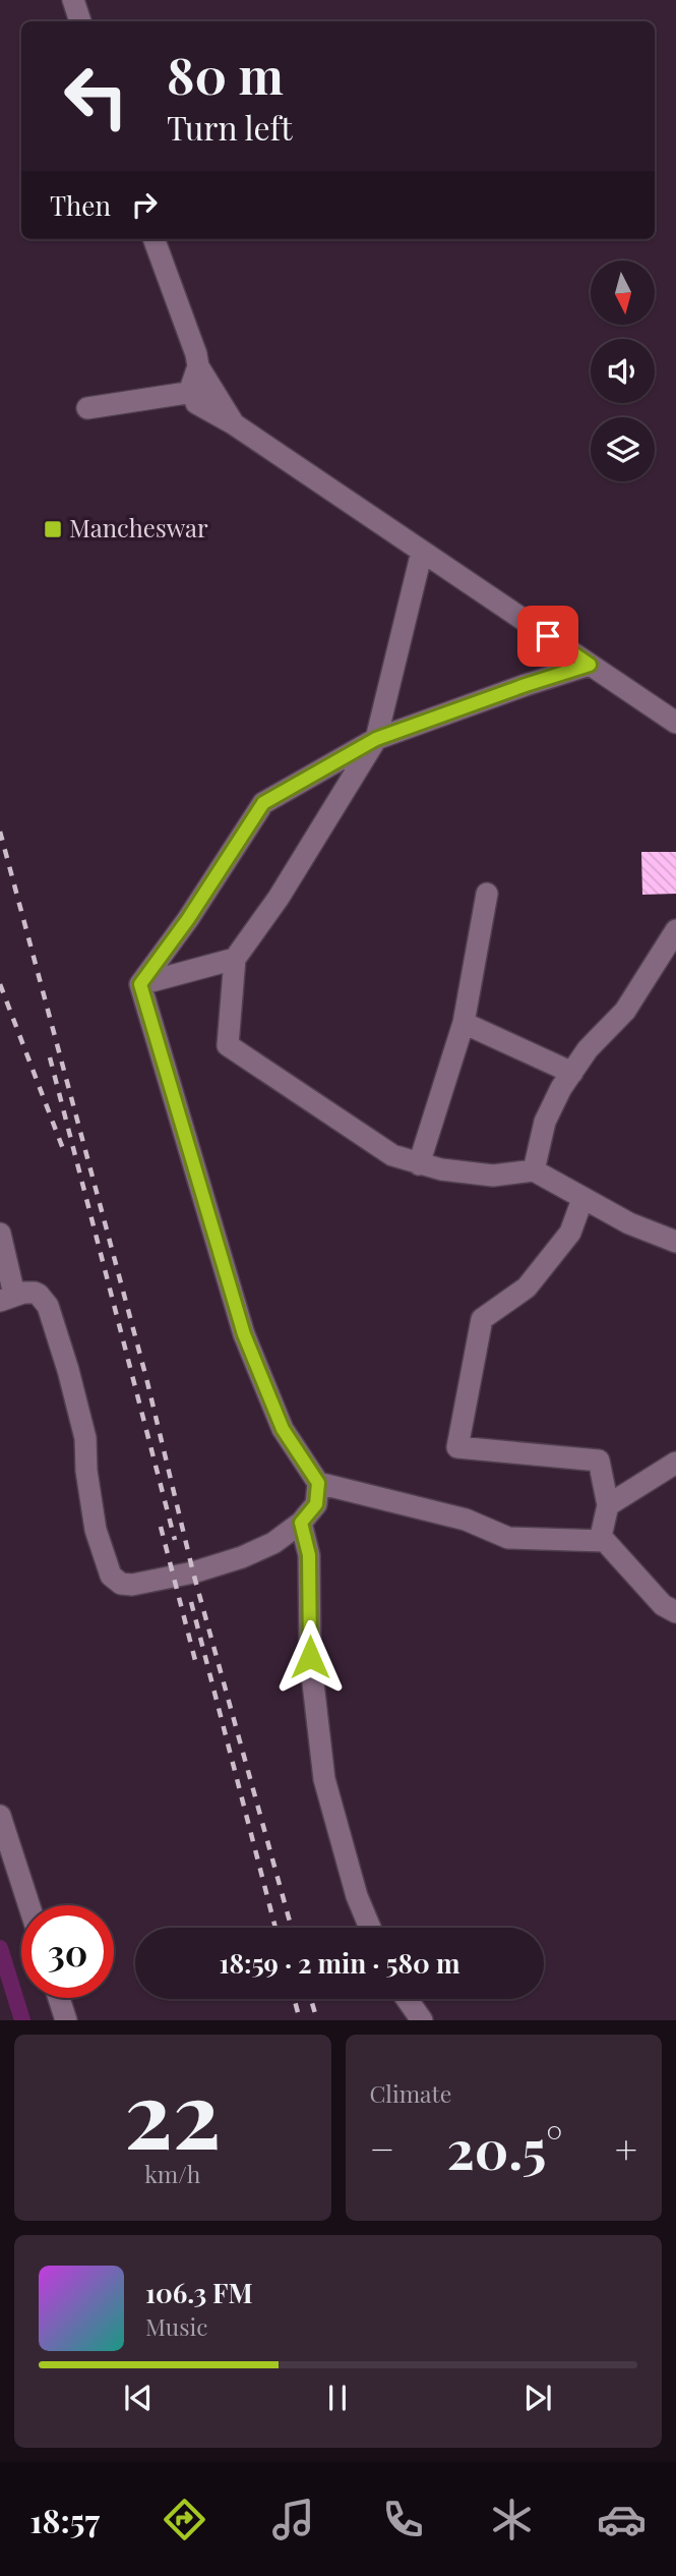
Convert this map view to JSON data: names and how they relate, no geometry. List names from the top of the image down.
{
  "places": {
    "transit": ["Mancheswar"]
  },
  "north": "bottom",
  "page": {
    "turn": ["80 m", "Turn left"],
    "then": "Then",
    "limit": "30",
    "trip": "18:59 · 2 min · 580 m",
    "tile": [
      ["22", "km/h"],
      "Climate"
    ],
    "heat": ["−", "20.5°", "+"],
    "song": ["106.3 FM", "Music"],
    "tabs": "18:57"
  }
}
